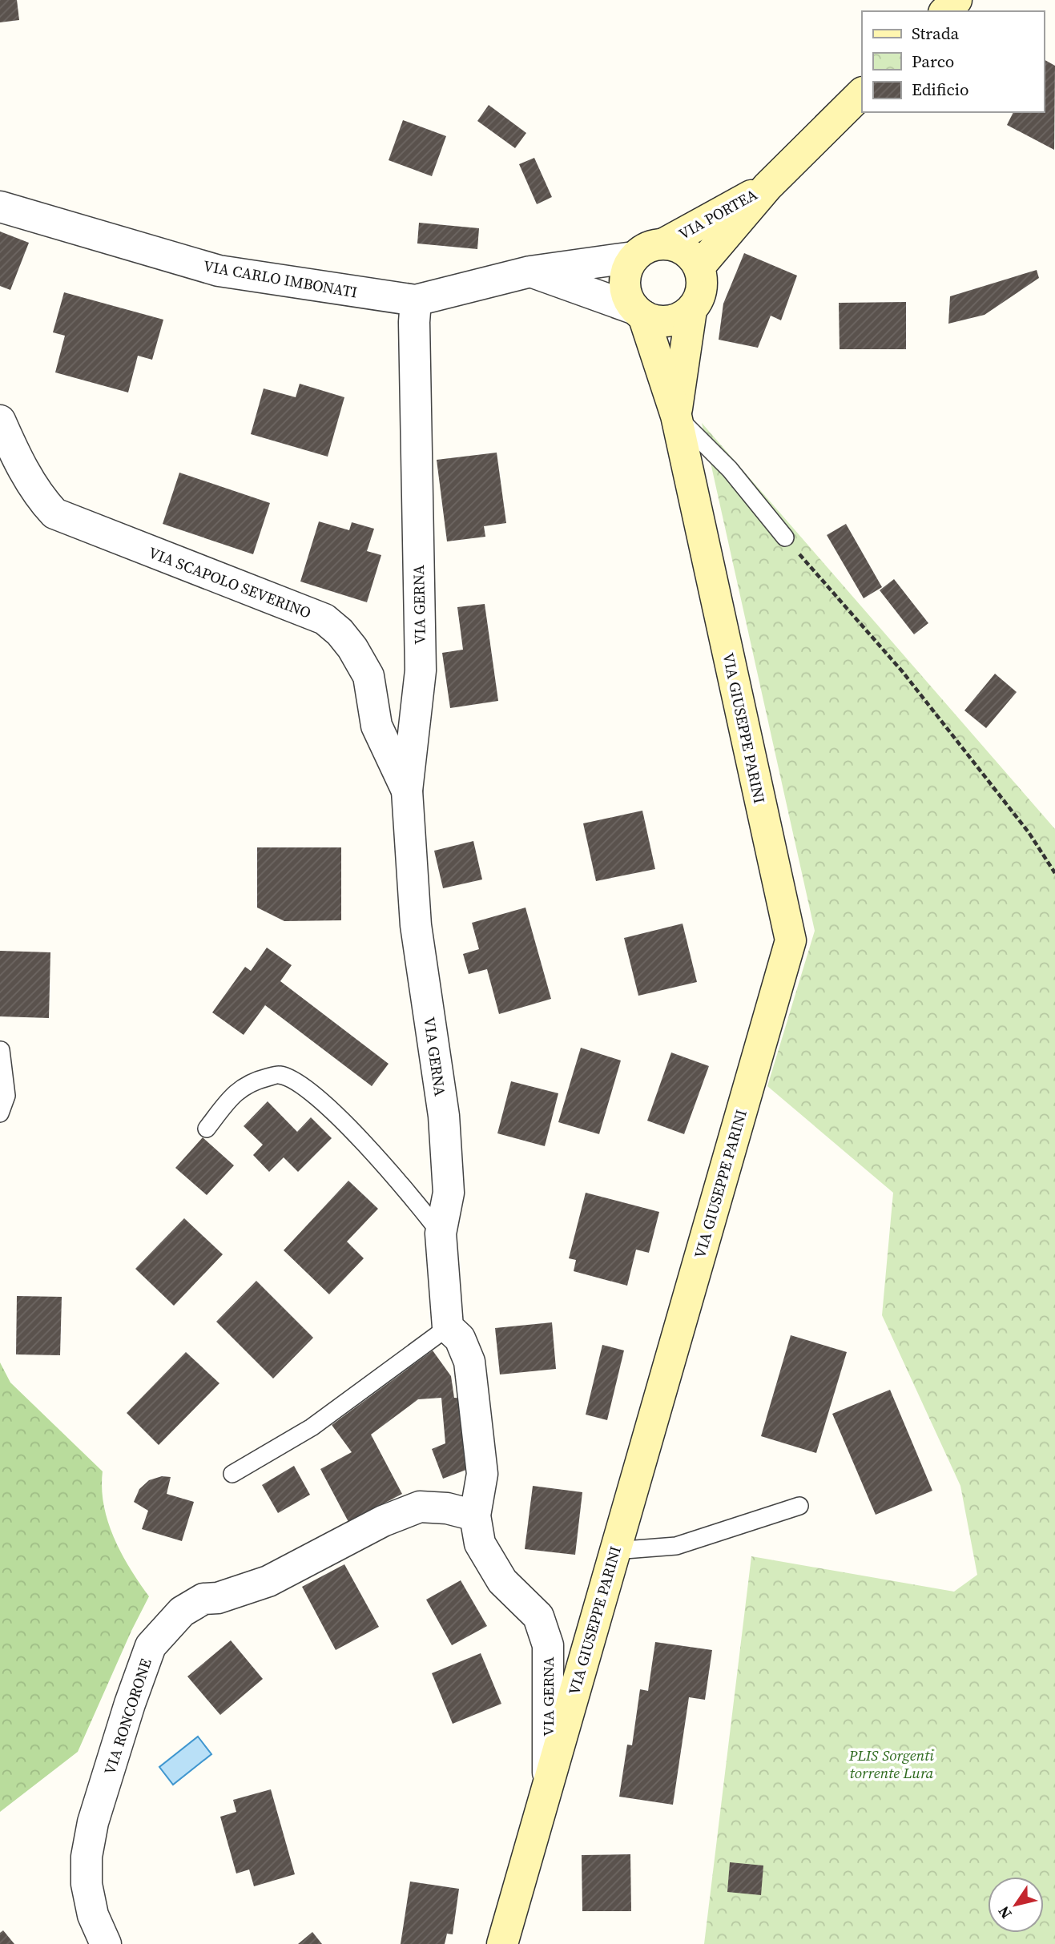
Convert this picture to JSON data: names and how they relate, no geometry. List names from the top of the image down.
{
  "streets": {
    "street": [
      "VIA PORTEA",
      "VIA CARLO IMBONATI",
      "VIA SCAPOLO SEVERINO",
      "VIA GERNA",
      "VIA GIUSEPPE PARINI",
      "VIA RONCORONE"
    ]
  },
  "crossings": [
    ["VIA PORTEA", "VIA CARLO IMBONATI"],
    ["VIA PORTEA", "VIA GIUSEPPE PARINI"],
    ["VIA CARLO IMBONATI", "VIA GERNA"],
    ["VIA CARLO IMBONATI", "VIA GIUSEPPE PARINI"],
    ["VIA SCAPOLO SEVERINO", "VIA GERNA"],
    ["VIA GERNA", "VIA GIUSEPPE PARINI"],
    ["VIA GERNA", "VIA RONCORONE"]
  ],
  "parks": ["PLIS Sorgenti torrente Lura"],
  "legend": ["Strada", "Parco", "Edificio"],
  "north": "bottom left"
}
